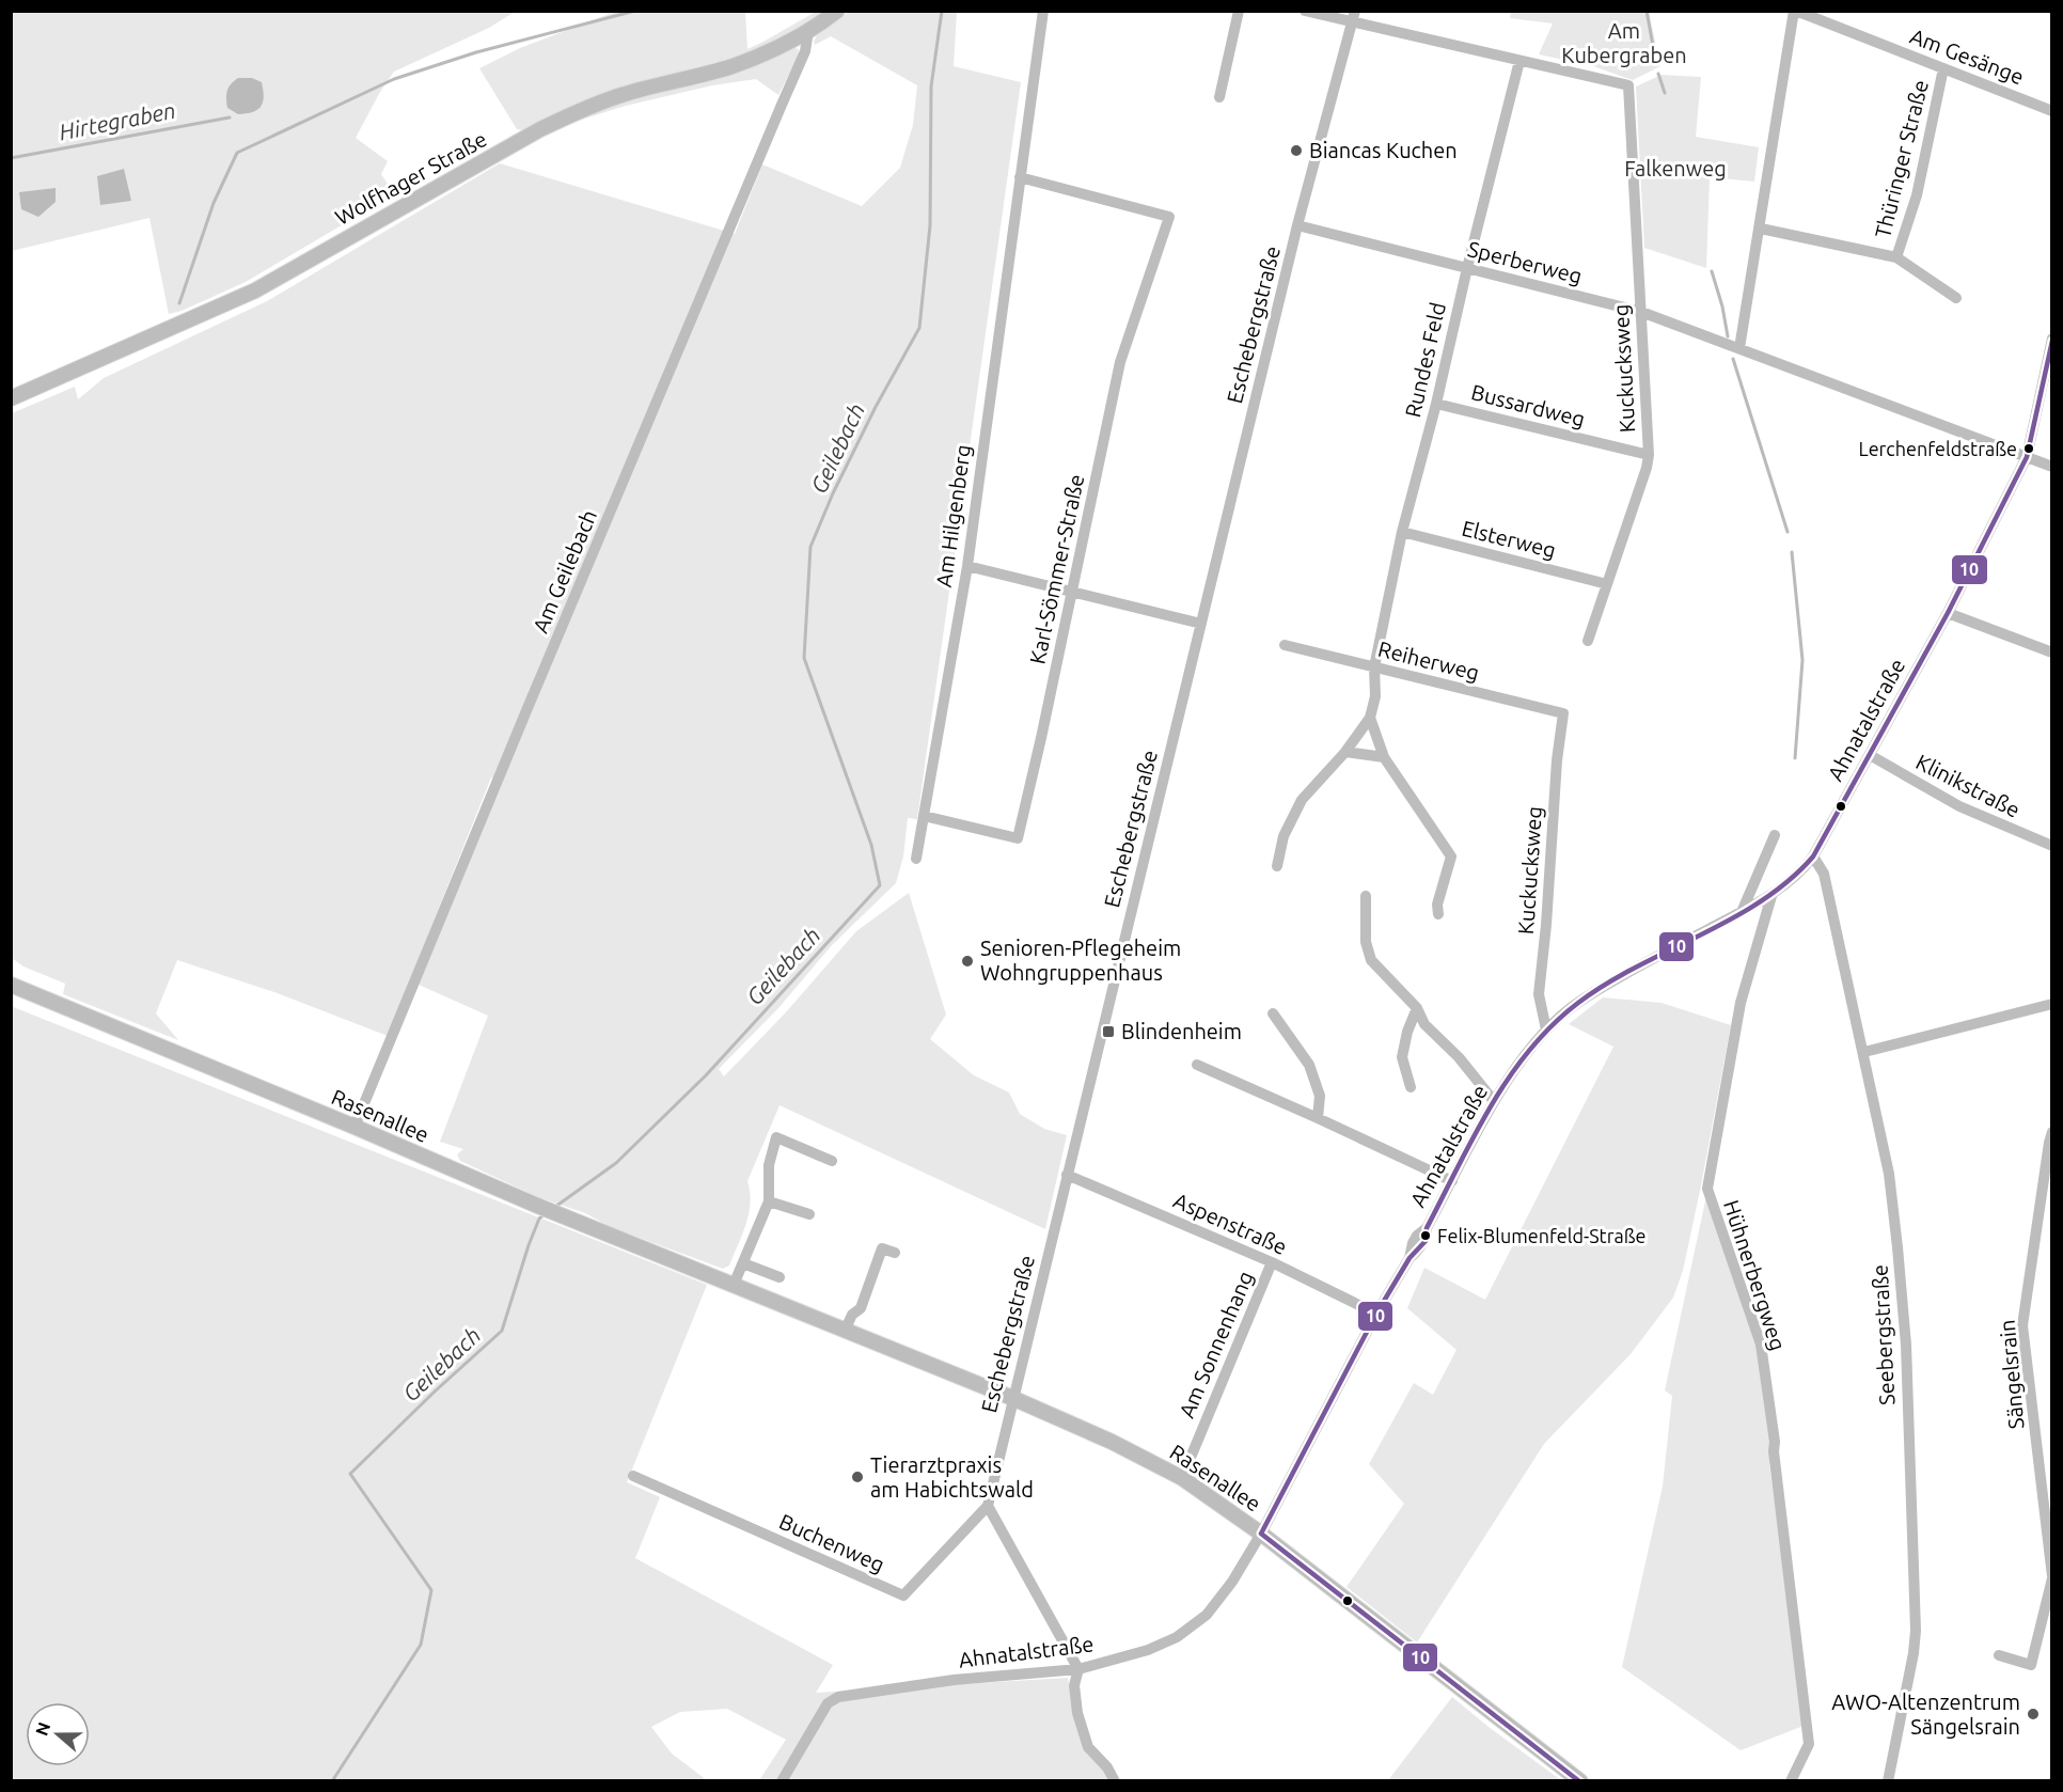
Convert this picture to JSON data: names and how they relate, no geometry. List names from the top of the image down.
{
  "streets": {
    "main road": ["Wolfhager Straße", "Rasenallee"],
    "street": [
      "Am Gesänge",
      "Thüringer Straße",
      "Sperberweg",
      "Eschebergstraße",
      "Rundes Feld",
      "Kuckucksweg",
      "Bussardweg",
      "Am Hilgenberg",
      "Elsterweg",
      "Karl-Sömmer-Straße",
      "Am Geilebach",
      "Reiherweg",
      "Ahnatalstraße",
      "Klinikstraße",
      "Aspenstraße",
      "Hühnerbergweg",
      "Seebergstraße",
      "Am Sonnenhang",
      "Sängelsrain",
      "Buchenweg"
    ]
  },
  "crossings": [
    ["Am Gesänge", "Thüringer Straße"],
    ["Wolfhager Straße", "Am Geilebach"],
    ["Sperberweg", "Eschebergstraße"],
    ["Sperberweg", "Rundes Feld"],
    ["Sperberweg", "Kuckucksweg"],
    ["Eschebergstraße", "Rasenallee"],
    ["Eschebergstraße", "Aspenstraße"],
    ["Eschebergstraße", "Buchenweg"],
    ["Rundes Feld", "Kuckucksweg"],
    ["Rundes Feld", "Bussardweg"],
    ["Rundes Feld", "Elsterweg"],
    ["Rundes Feld", "Reiherweg"],
    ["Kuckucksweg", "Bussardweg"],
    ["Kuckucksweg", "Elsterweg"],
    ["Kuckucksweg", "Reiherweg"],
    ["Kuckucksweg", "Ahnatalstraße"],
    ["Am Hilgenberg", "Karl-Sömmer-Straße"],
    ["Am Geilebach", "Rasenallee"],
    ["Ahnatalstraße", "Klinikstraße"],
    ["Ahnatalstraße", "Rasenallee"],
    ["Ahnatalstraße", "Aspenstraße"],
    ["Ahnatalstraße", "Hühnerbergweg"],
    ["Ahnatalstraße", "Seebergstraße"],
    ["Rasenallee", "Am Sonnenhang"],
    ["Aspenstraße", "Am Sonnenhang"]
  ],
  "water": ["Hirtegraben", "Geilebach"],
  "parks": ["Am Kubergraben", "Falkenweg"],
  "places": {
    "other": [
      "Biancas Kuchen",
      "Lerchenfeldstraße",
      "Senioren-Pflegeheim Wohngruppenhaus",
      "Felix-Blumenfeld-Straße",
      "Tierarztpraxis am Habichtswald",
      "AWO-Altenzentrum Sängelsrain"
    ],
    "transit": ["Blindenheim"]
  },
  "lines": ["transit line 10"],
  "north": "left"
}
